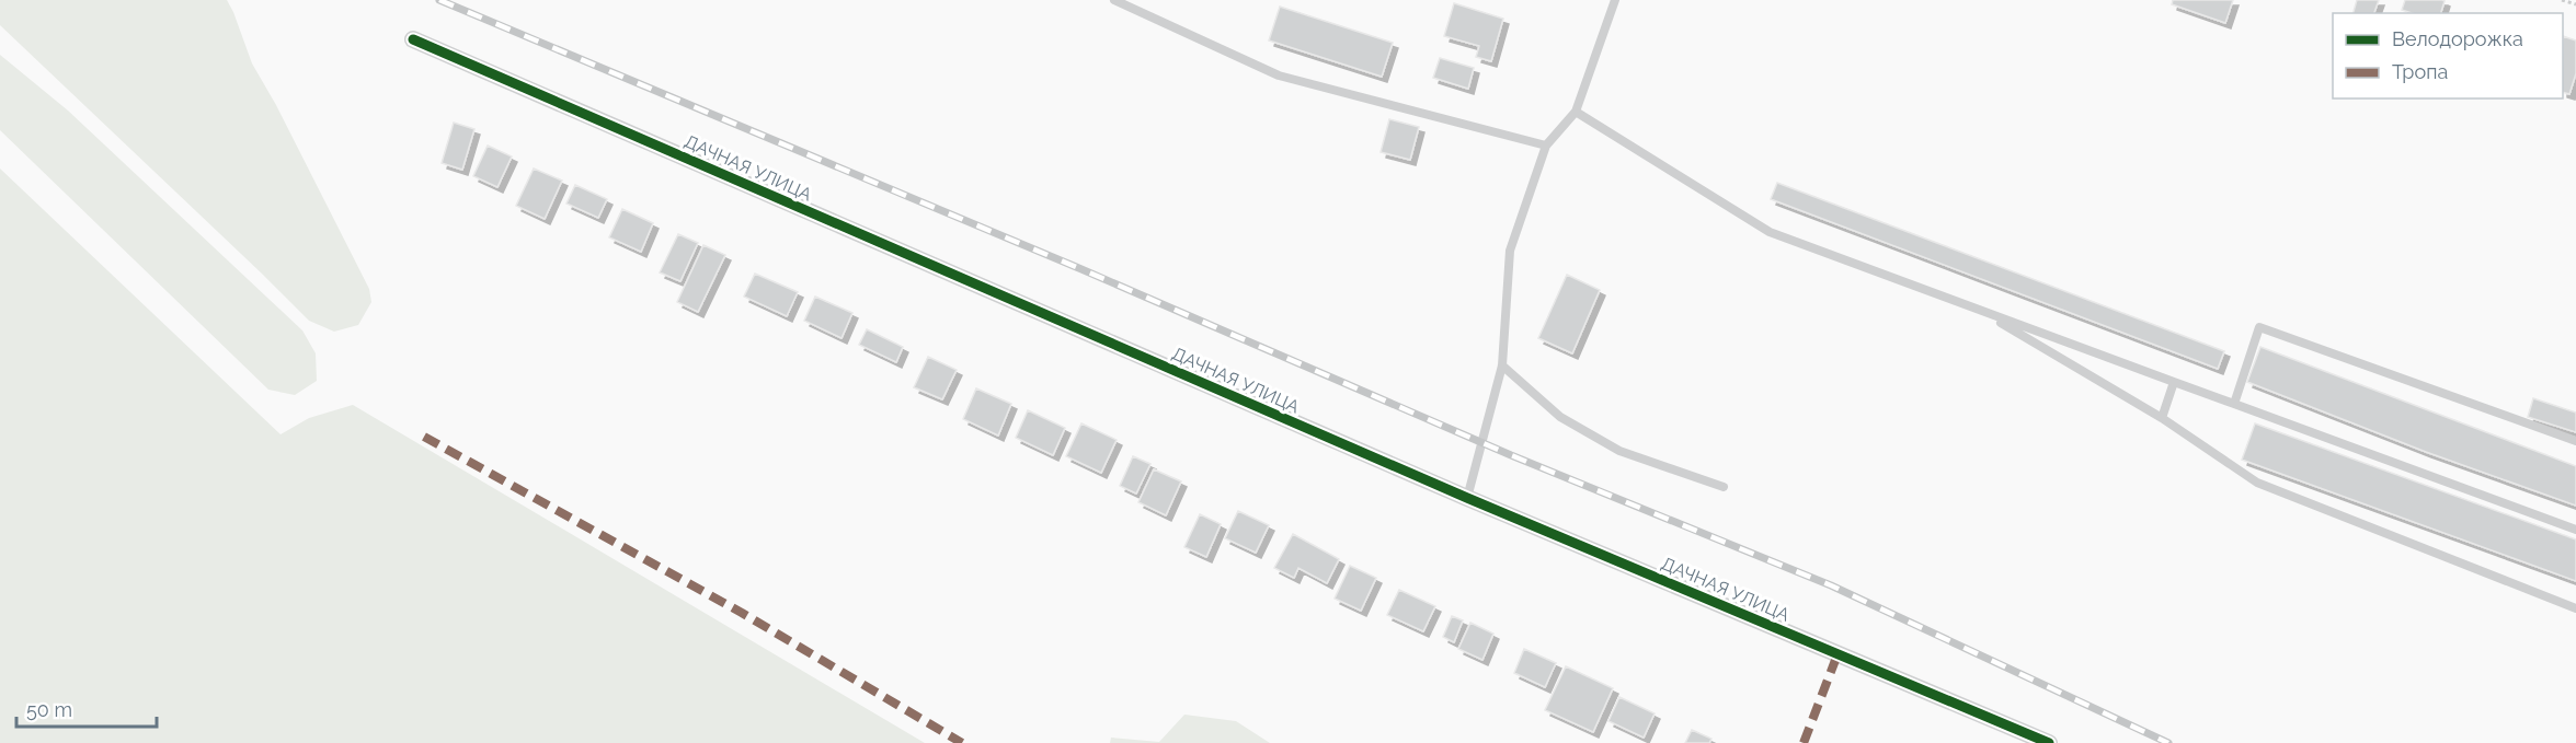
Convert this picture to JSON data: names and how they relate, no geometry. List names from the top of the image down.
{
  "streets": {
    "street": ["ДАЧНАЯ УЛИЦА"]
  },
  "legend": ["Велодорожка", "Тропа"],
  "scale_bar": "50 m"
}
